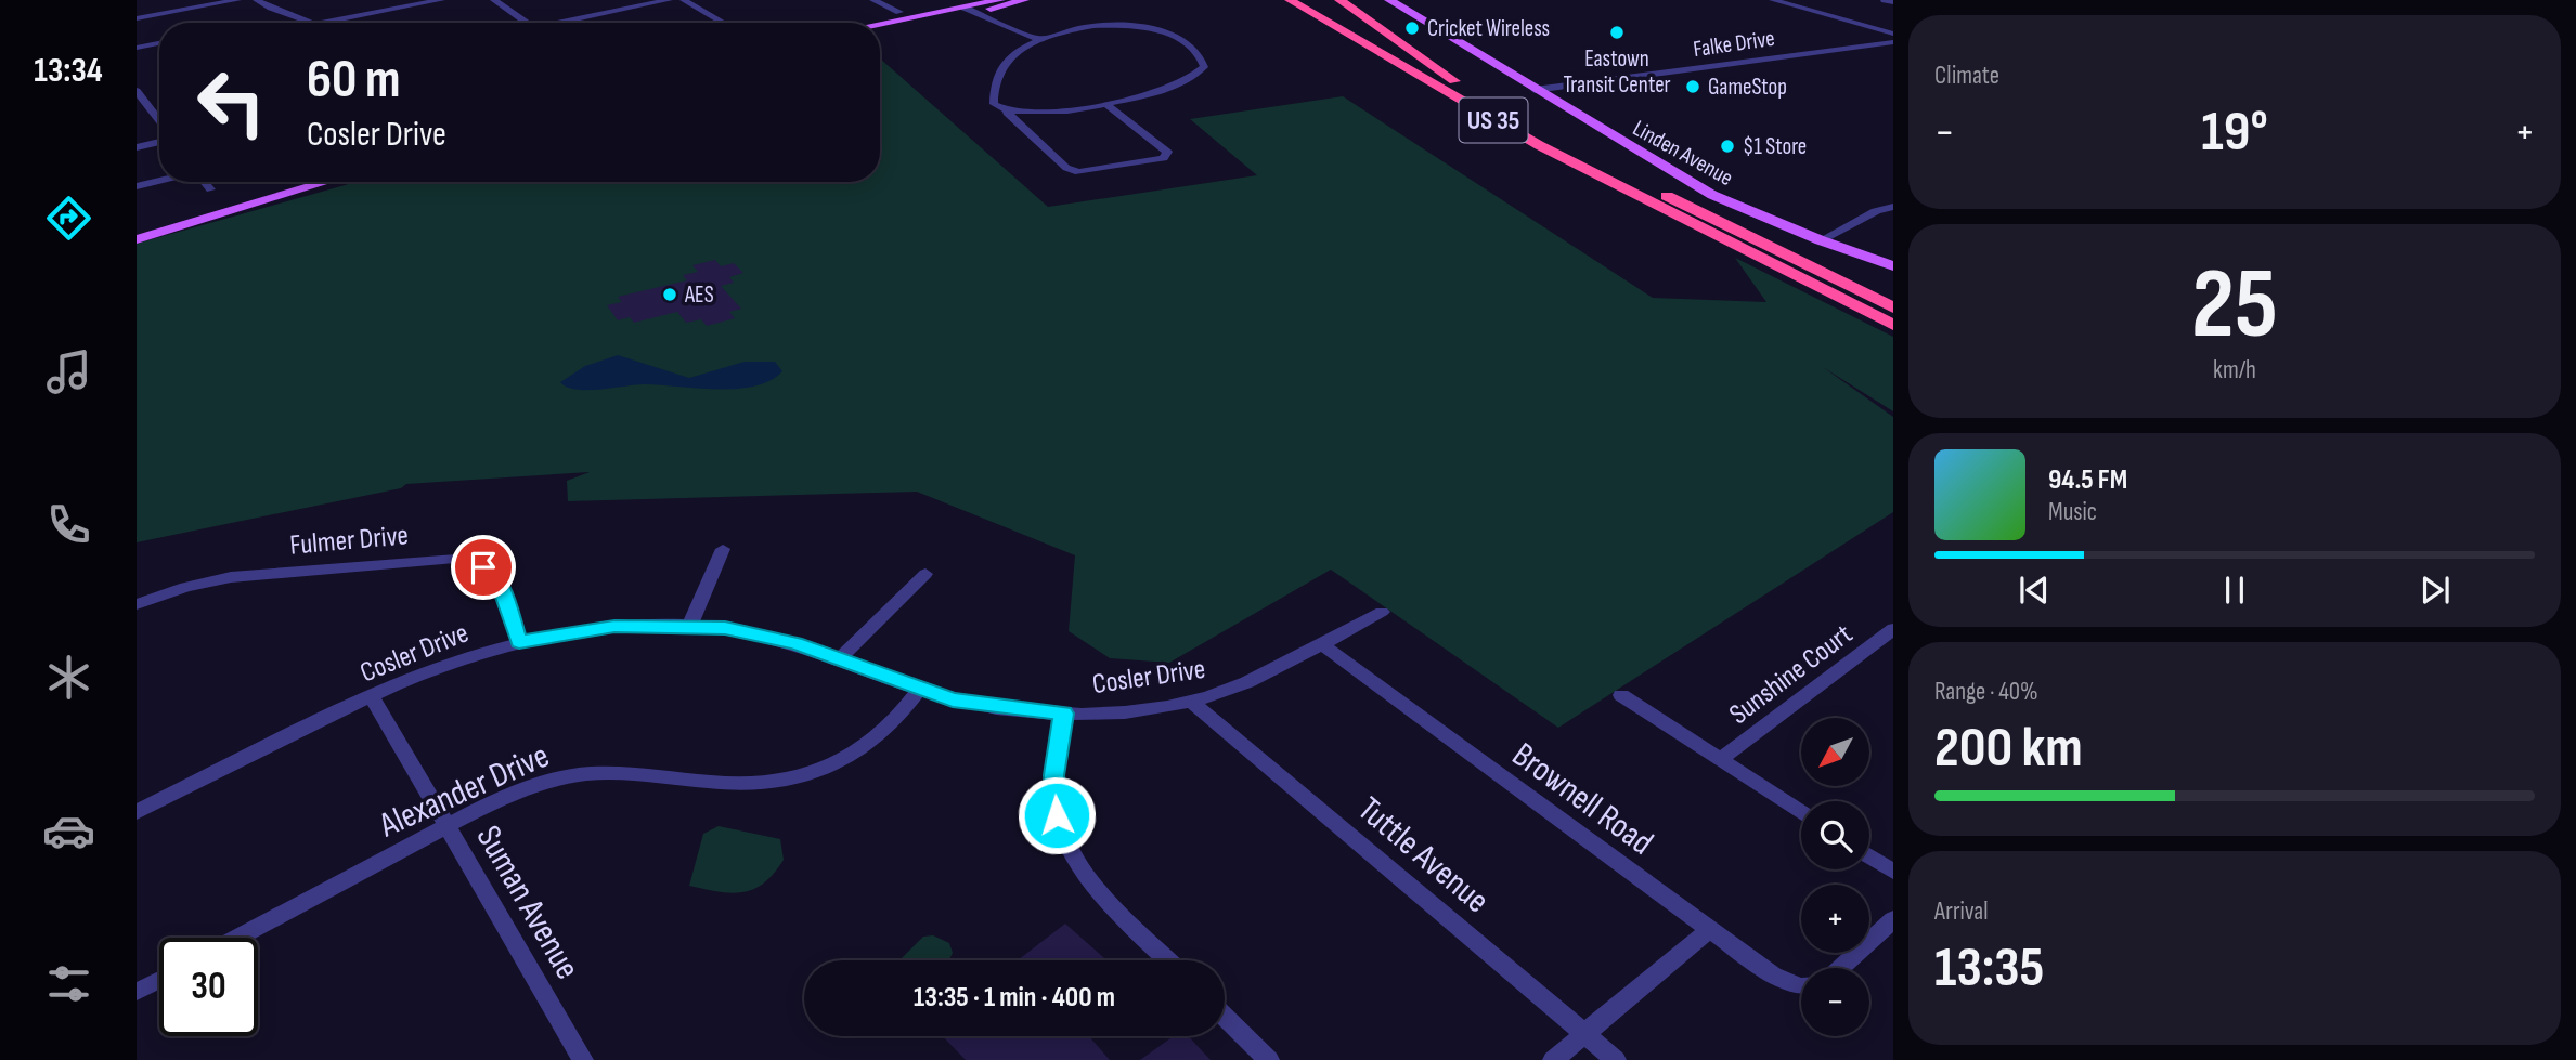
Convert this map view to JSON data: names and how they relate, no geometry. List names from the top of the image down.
{
  "streets": {
    "highway": ["US 35"],
    "main road": ["Linden Avenue"],
    "street": [
      "Falke Drive",
      "Fulmer Drive",
      "Cosler Drive",
      "Sunshine Court",
      "Alexander Drive",
      "Brownell Road",
      "Tuttle Avenue",
      "Suman Avenue"
    ]
  },
  "crossings": [
    ["Falke Drive", "Linden Avenue"],
    ["Fulmer Drive", "Cosler Drive"],
    ["Cosler Drive", "Alexander Drive"],
    ["Cosler Drive", "Brownell Road"],
    ["Cosler Drive", "Tuttle Avenue"],
    ["Cosler Drive", "Suman Avenue"],
    ["Alexander Drive", "Suman Avenue"]
  ],
  "places": [
    "Cricket Wireless",
    "Eastown Transit Center",
    "GameStop",
    "$1 Store",
    "AES"
  ],
  "north": "bottom left",
  "page": {
    "tabs": "13:34",
    "tile": [
      "Climate",
      ["25", "km/h"],
      ["Range · 40%", "200 km"],
      ["Arrival", "13:35"]
    ],
    "turn": ["60 m", "Cosler Drive"],
    "heat": ["−", "19°", "+"],
    "song": ["94.5 FM", "Music"],
    "map_buttons": ["+", "−"],
    "limit": "30",
    "trip": "13:35 · 1 min · 400 m"
  }
}
